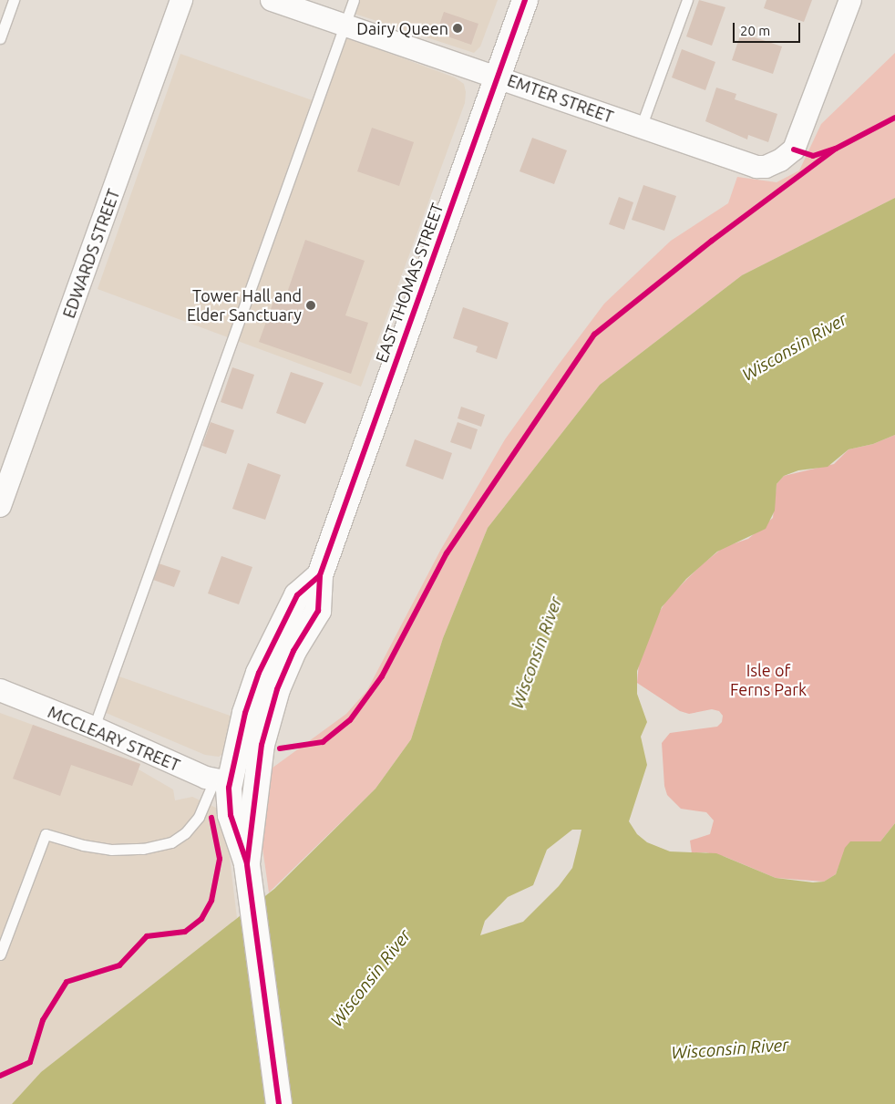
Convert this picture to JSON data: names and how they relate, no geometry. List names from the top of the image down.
{
  "streets": {
    "main road": ["EAST THOMAS STREET"],
    "street": ["EMTER STREET", "EDWARDS STREET", "MCCLEARY STREET"]
  },
  "crossings": [
    ["EMTER STREET", "EAST THOMAS STREET"],
    ["EAST THOMAS STREET", "MCCLEARY STREET"]
  ],
  "water": ["Wisconsin River"],
  "parks": ["Isle of Ferns Park"],
  "places": ["Dairy Queen", "Tower Hall and Elder Sanctuary"],
  "scale_bar": "20 m"
}
